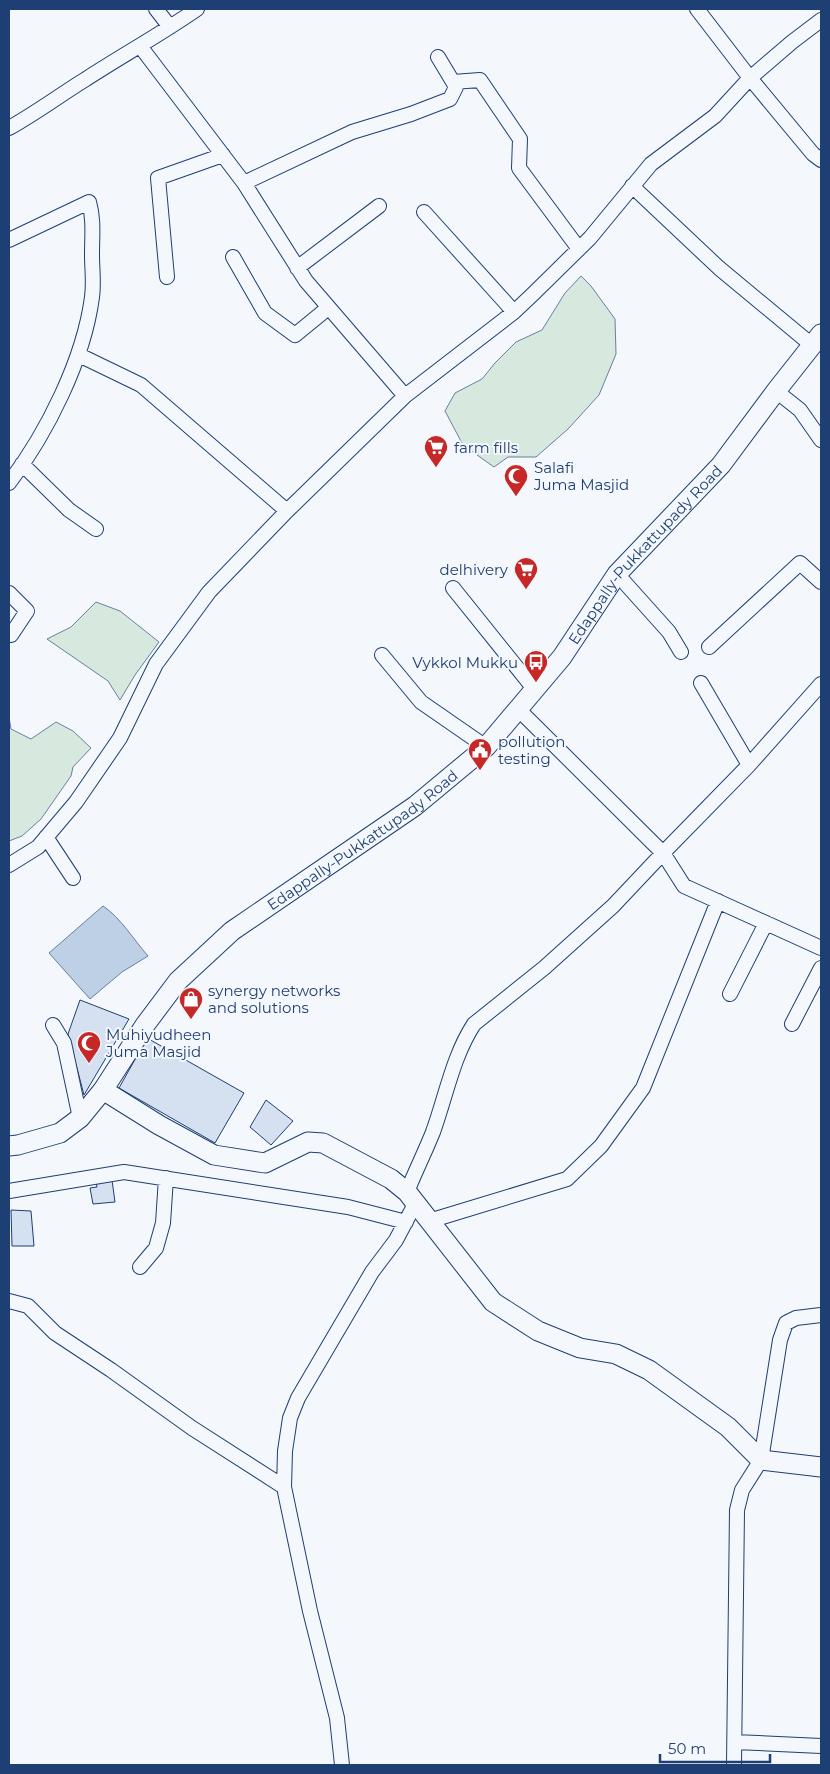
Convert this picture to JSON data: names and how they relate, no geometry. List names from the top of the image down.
{
  "streets": {
    "main road": ["Edappally-Pukkattupady Road"]
  },
  "places": {
    "supermarket": ["farm fills", "delhivery"],
    "mosque": ["Salafi Juma Masjid", "Muhiyudheen Juma Masjid"],
    "bus stop": ["Vykkol Mukku"],
    "public building": ["pollution testing"],
    "shop": ["synergy networks and solutions"]
  },
  "scale_bar": "50 m"
}
